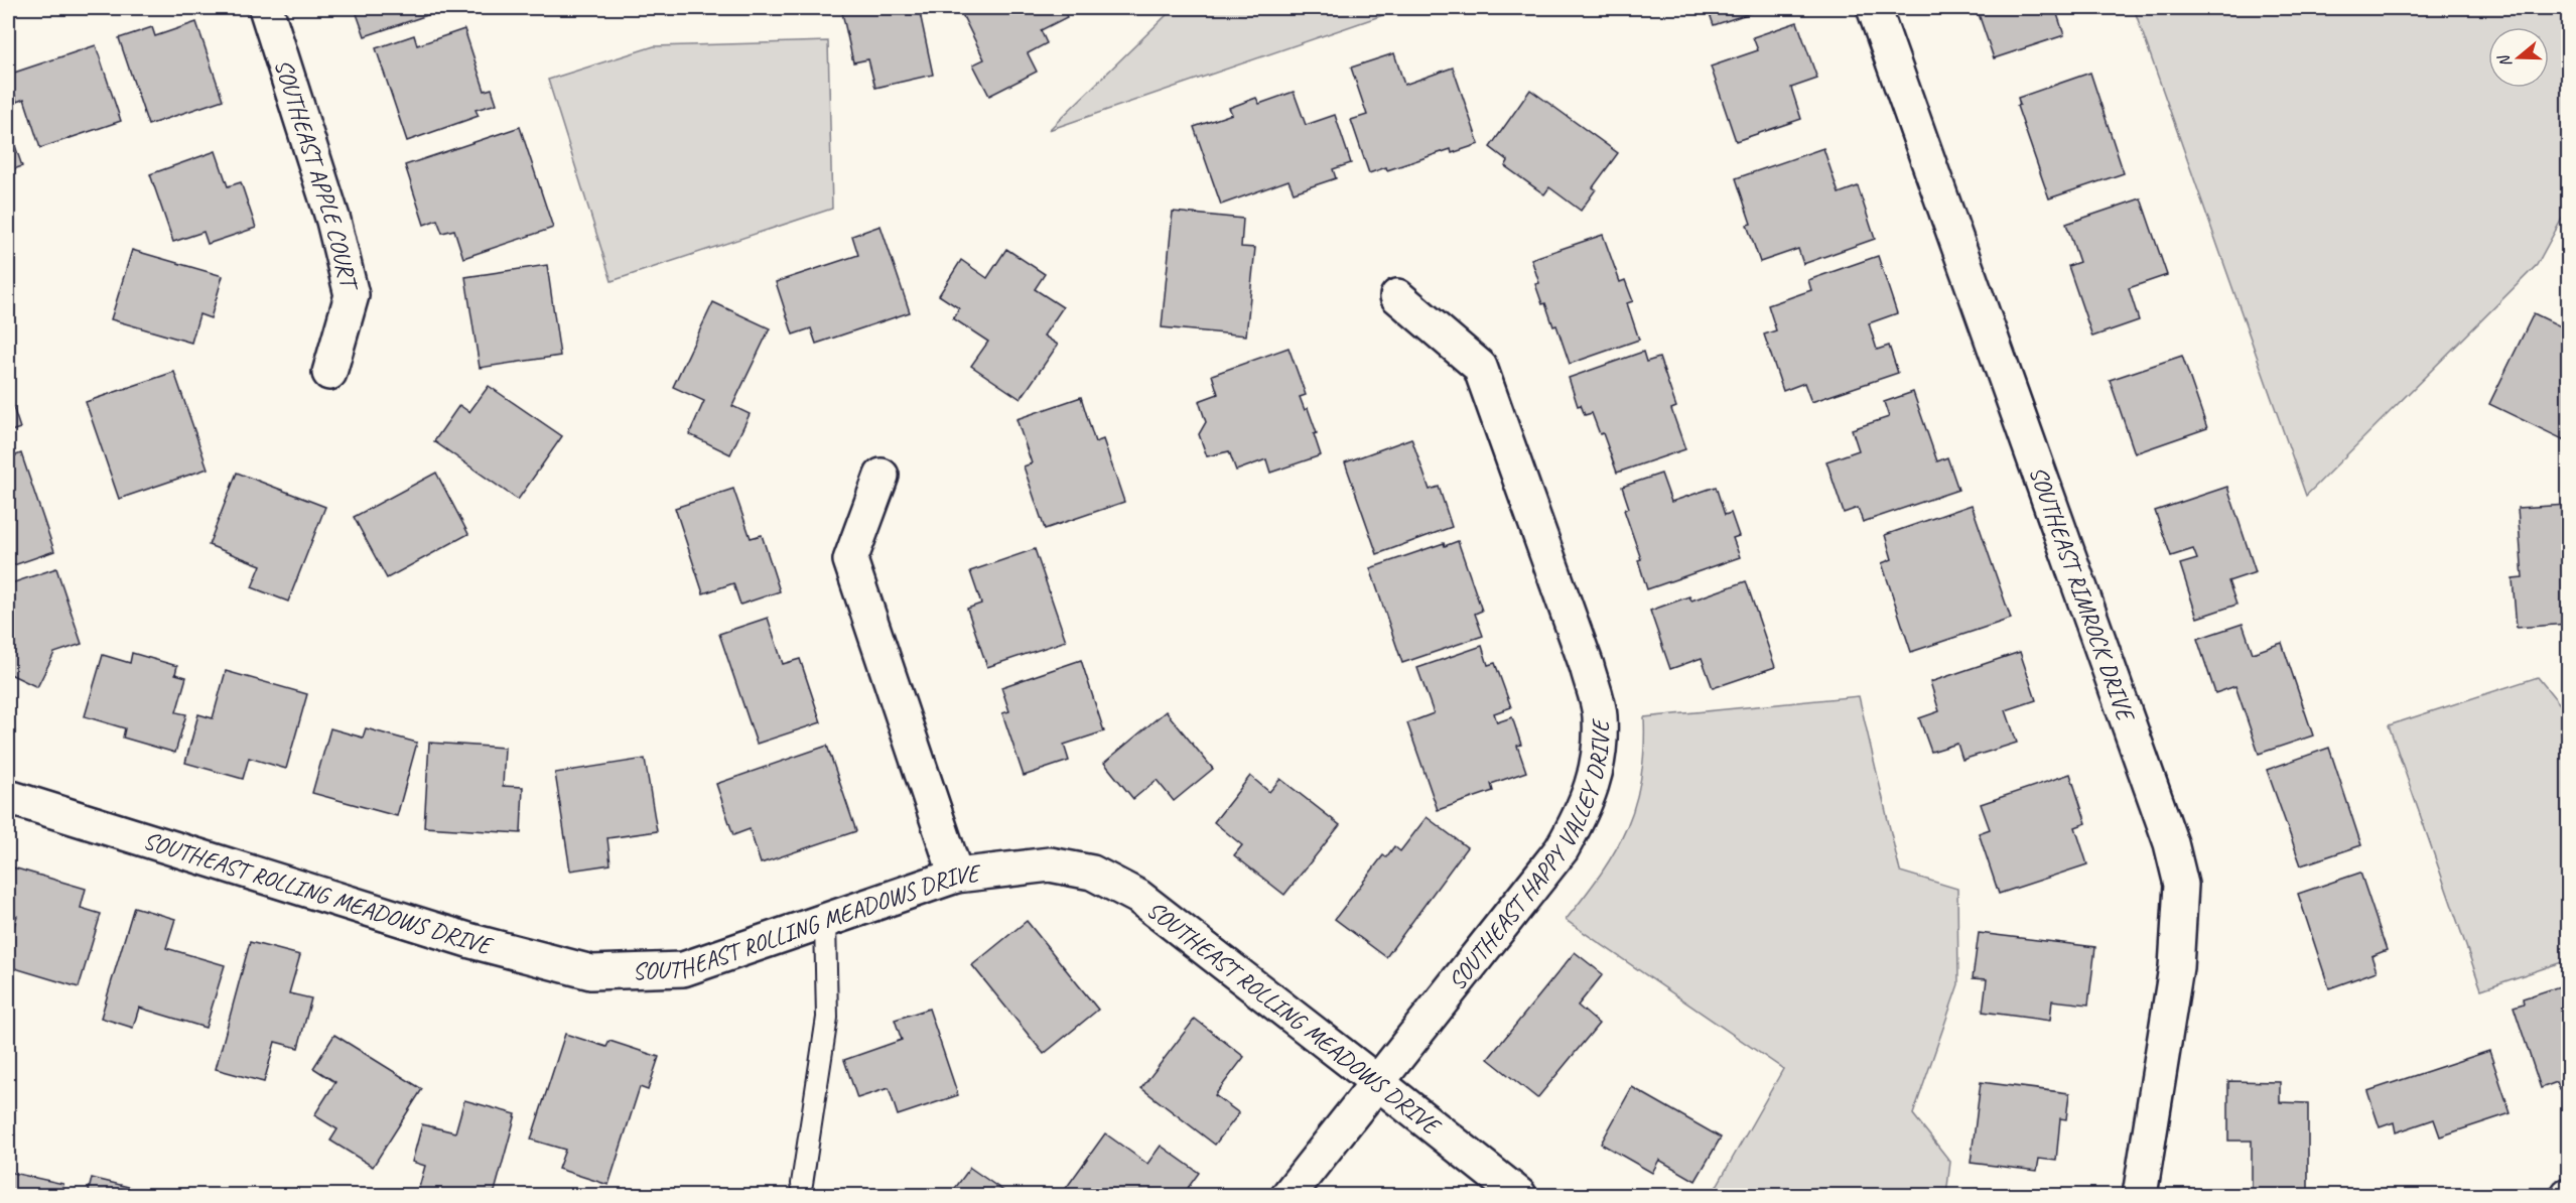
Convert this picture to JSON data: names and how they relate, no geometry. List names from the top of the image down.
{
  "streets": {
    "street": [
      "SOUTHEAST APPLE COURT",
      "SOUTHEAST RIMROCK DRIVE",
      "SOUTHEAST HAPPY VALLEY DRIVE",
      "SOUTHEAST ROLLING MEADOWS DRIVE"
    ]
  },
  "crossings": [
    ["SOUTHEAST HAPPY VALLEY DRIVE", "SOUTHEAST ROLLING MEADOWS DRIVE"]
  ],
  "north": "left"
}
